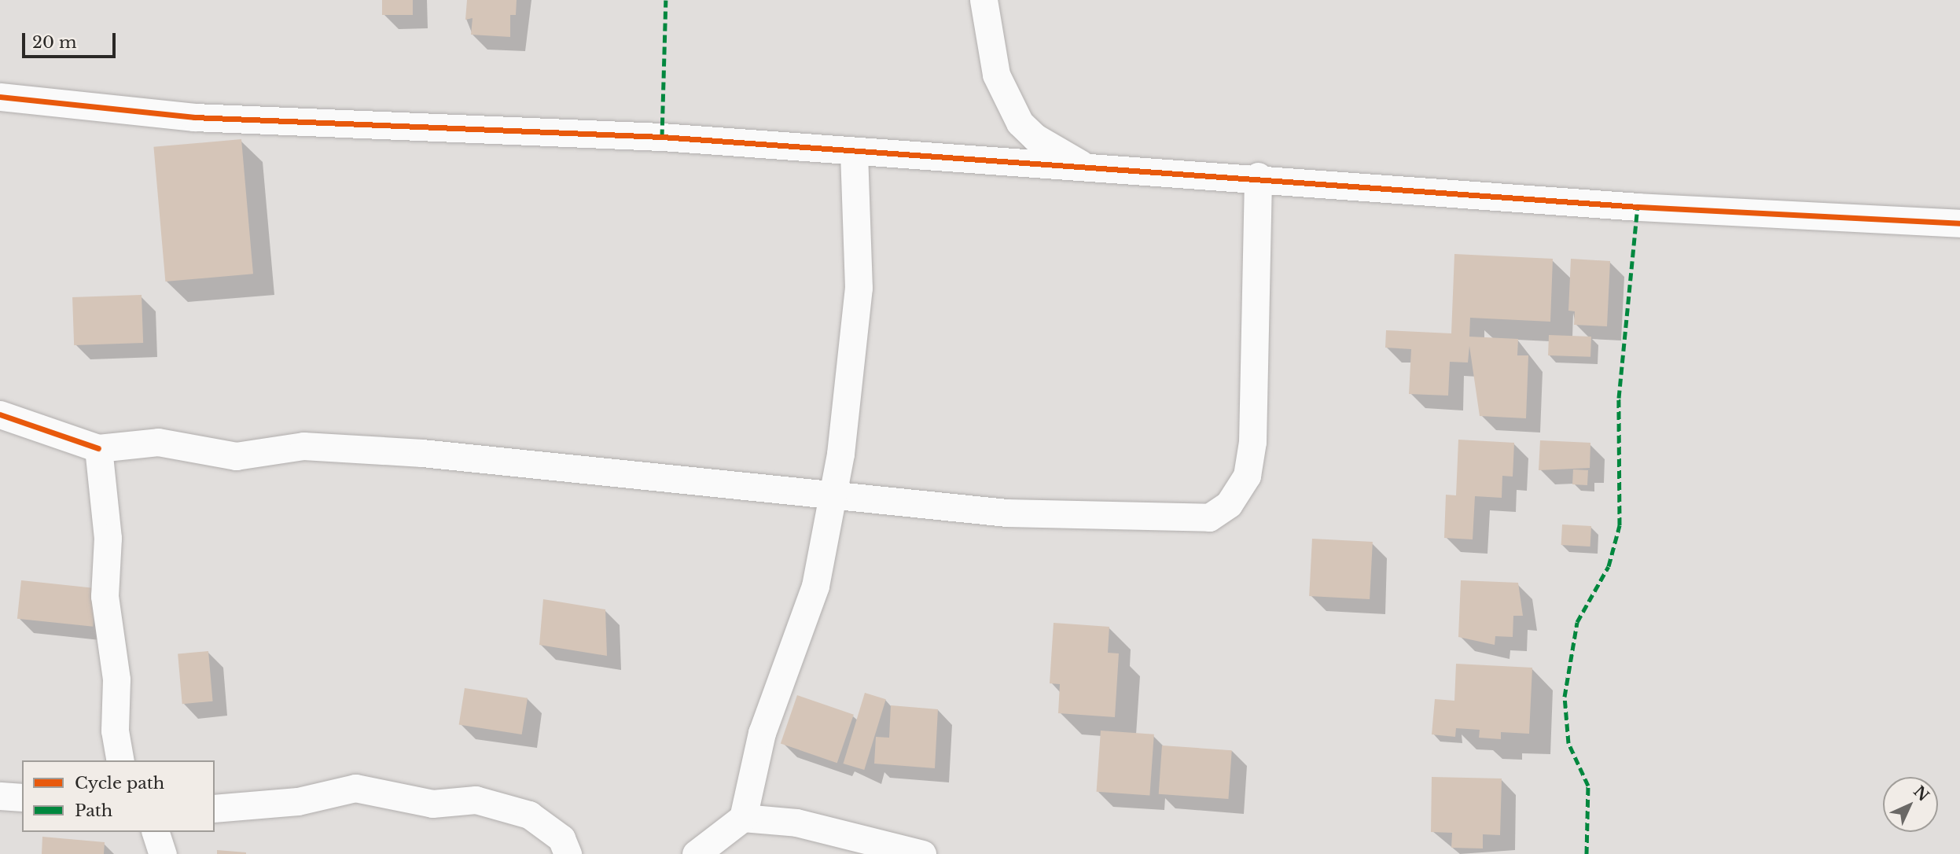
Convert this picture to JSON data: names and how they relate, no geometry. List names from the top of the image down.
{
  "legend": ["Cycle path", "Path"],
  "scale_bar": "20 m",
  "north": "top right"
}
